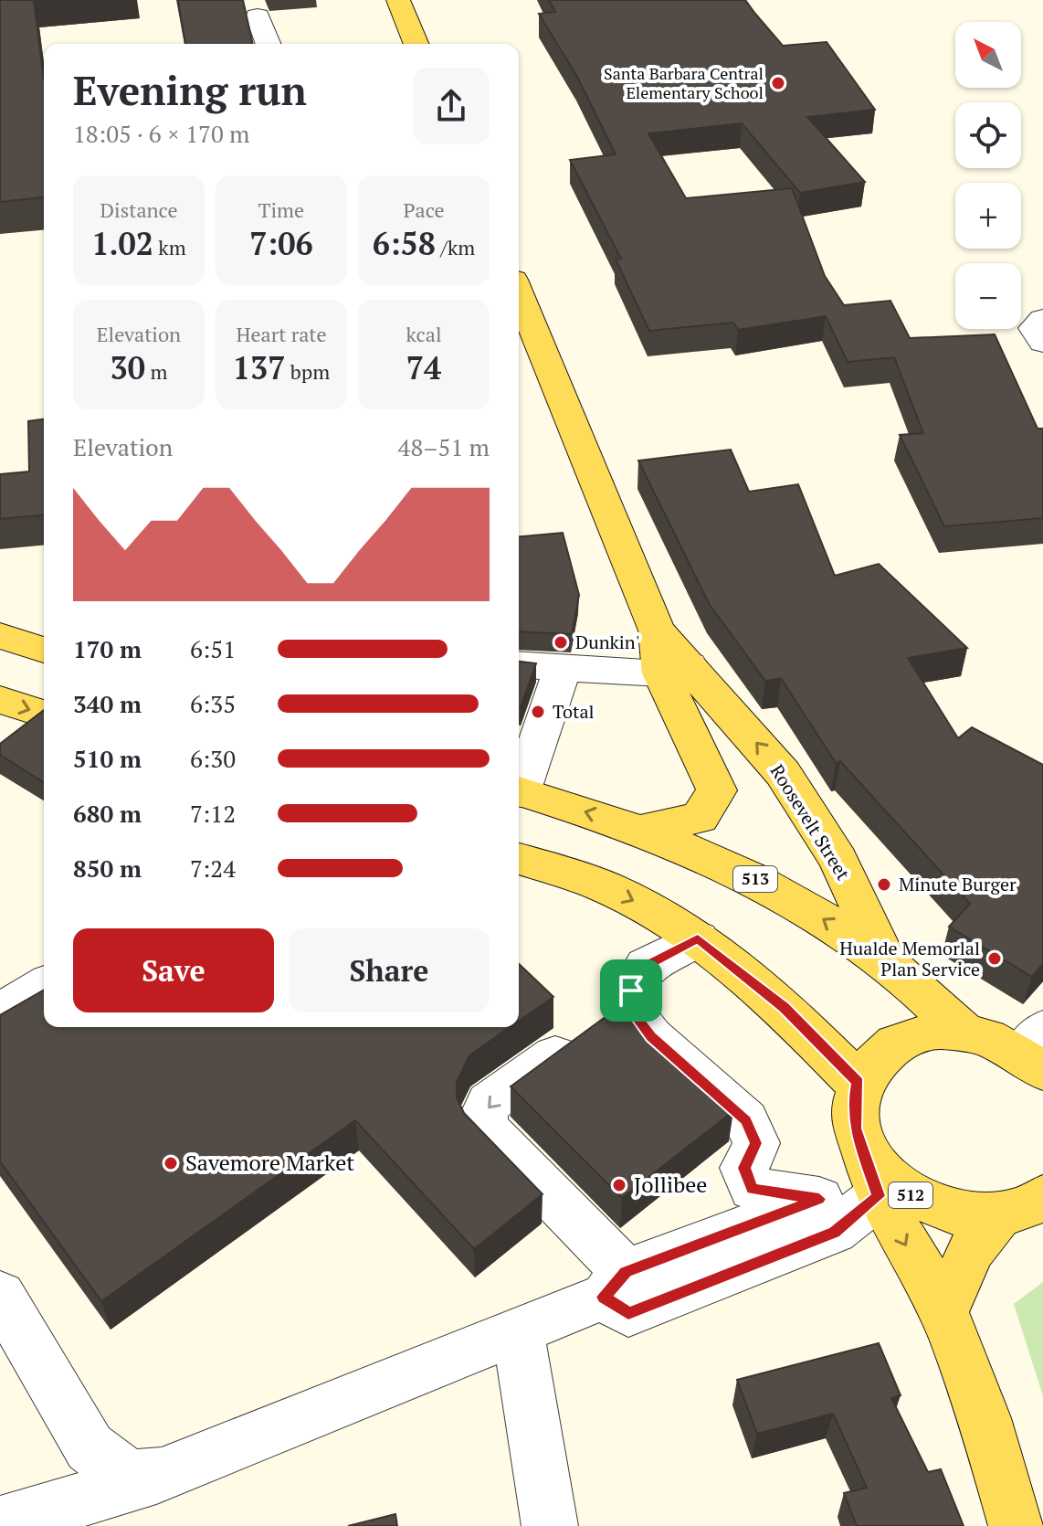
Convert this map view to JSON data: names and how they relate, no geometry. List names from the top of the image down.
{
  "streets": {
    "main road": ["Roosevelt Street", "513", "512"]
  },
  "crossings": [
    ["Roosevelt Street", "513"]
  ],
  "places": [
    "Santa Barbara Central Elementary School",
    "Dunkin'",
    "Total",
    "Minute Burger",
    "Hualde Memorlal Plan Service",
    "Savemore Market",
    "Jollibee"
  ],
  "north": "top left",
  "page": {
    "map_buttons": ["+", "−"],
    "heading": ["Evening run", "18:05 · 6 × 170 m"],
    "stats": [
      ["Distance", "1.02 km"],
      ["Time", "7:06"],
      ["Pace", "6:58 /km"],
      ["Elevation", "30 m"],
      ["Heart rate", "137 bpm"],
      ["kcal", "74"]
    ],
    "chart": ["Elevation", "48–51 m"],
    "list": [
      {
        "name": "170 m",
        "note": "6:51"
      },
      {
        "name": "340 m",
        "note": "6:35"
      },
      {
        "name": "510 m",
        "note": "6:30"
      },
      {
        "name": "680 m",
        "note": "7:12"
      },
      {
        "name": "850 m",
        "note": "7:24"
      }
    ],
    "buttons": ["Save", "Share"]
  }
}
